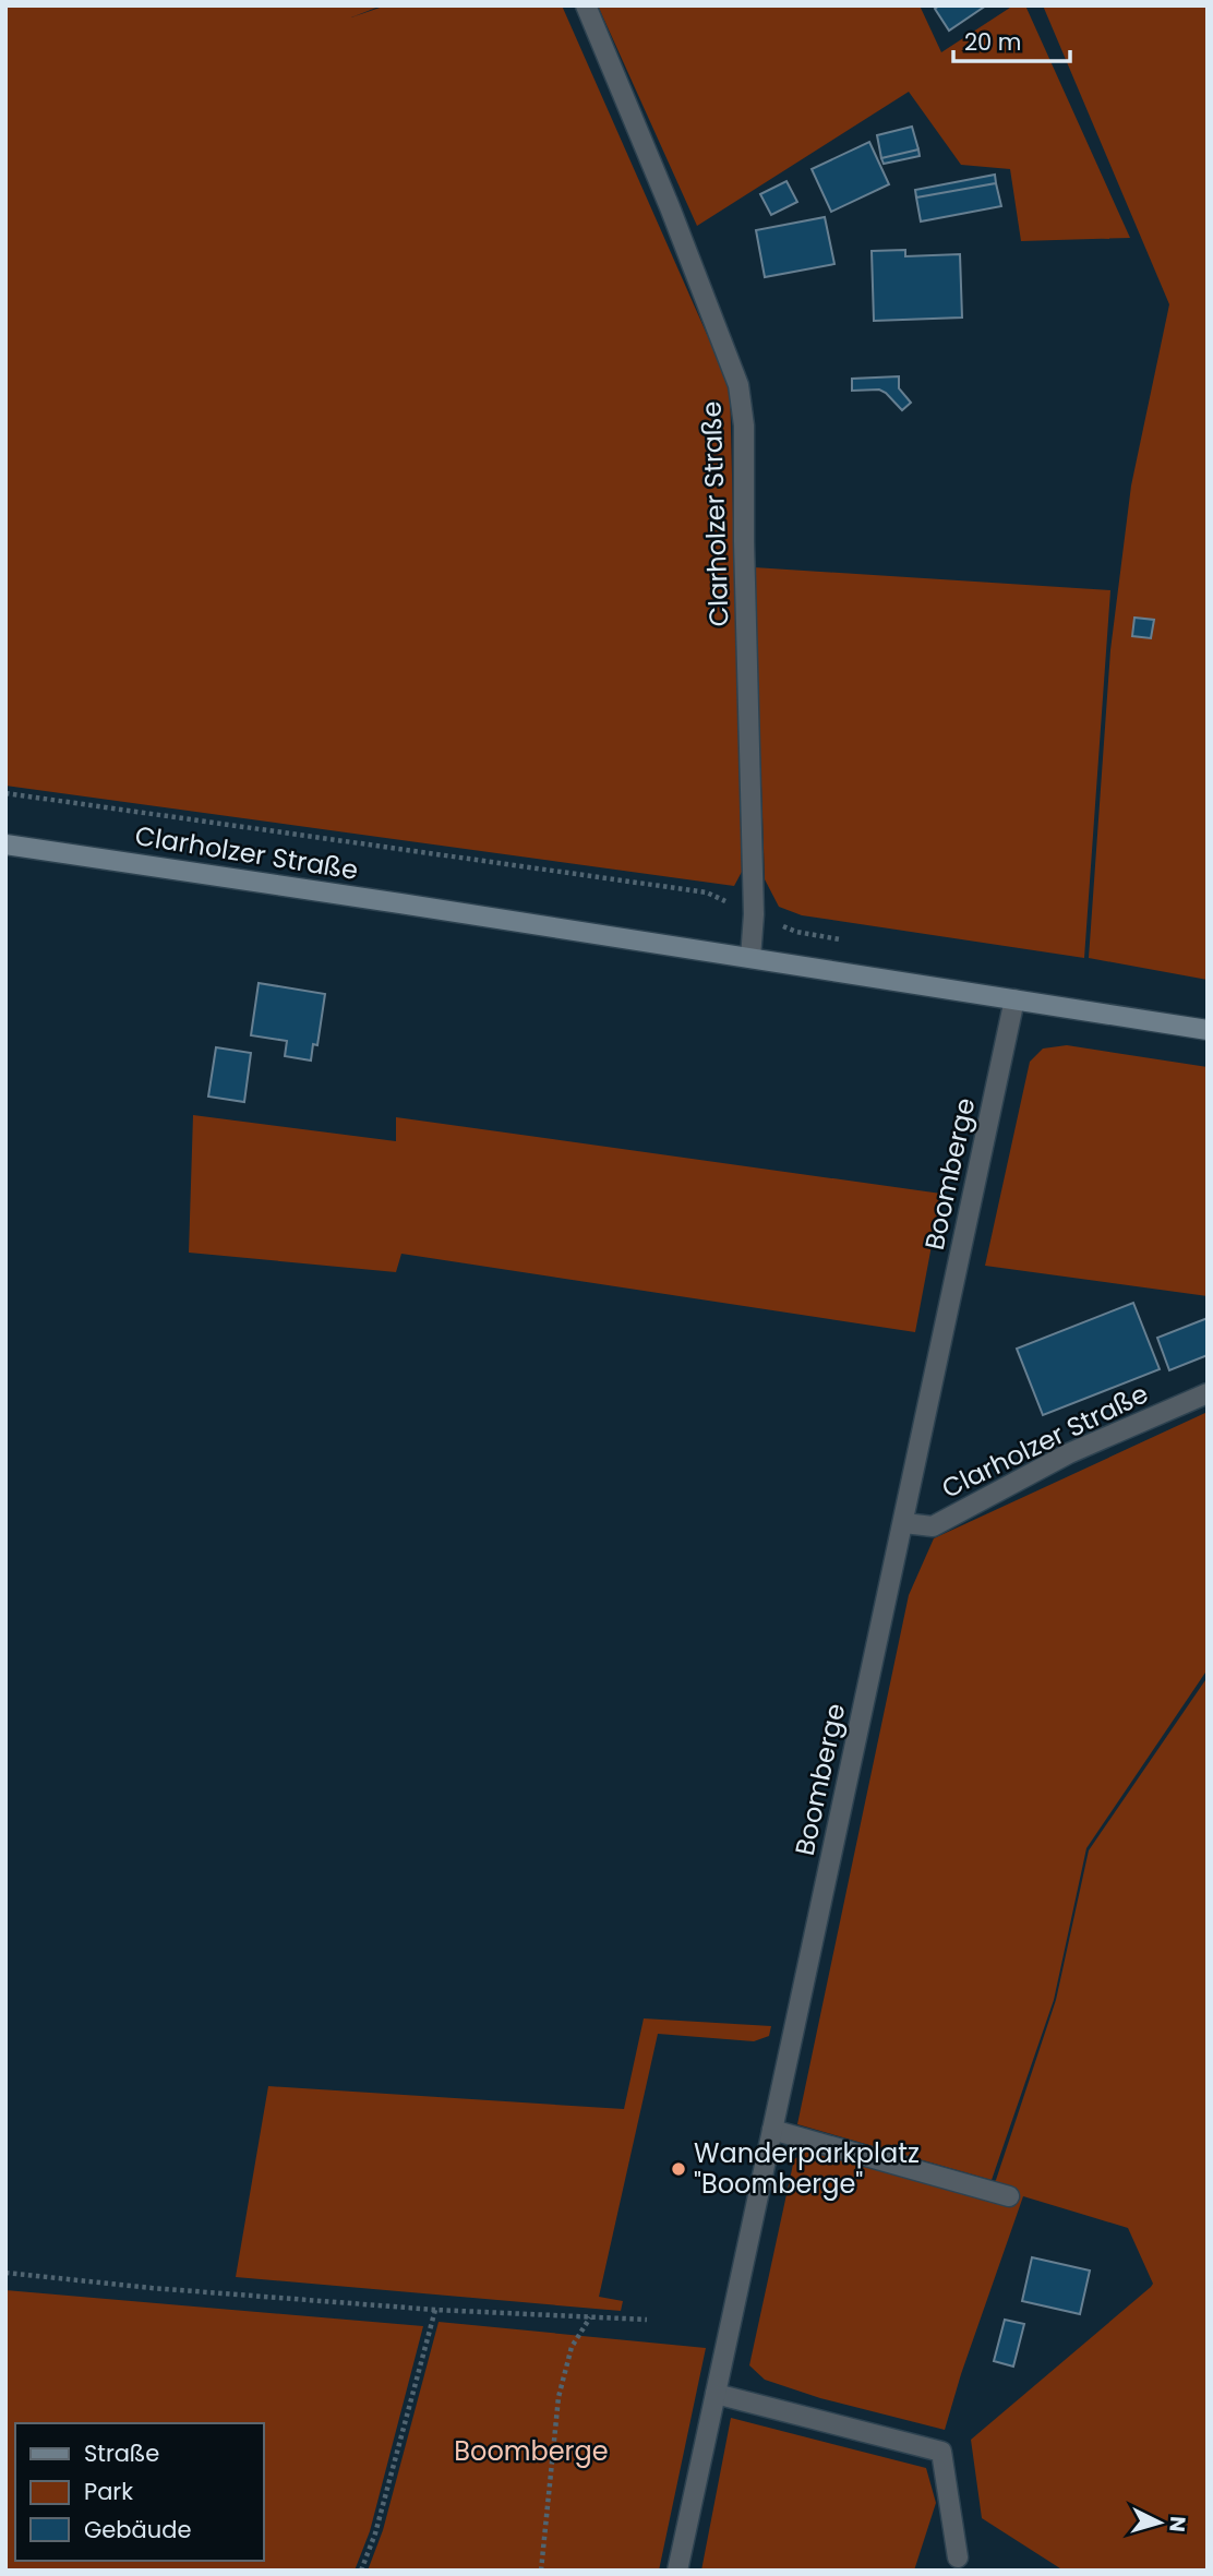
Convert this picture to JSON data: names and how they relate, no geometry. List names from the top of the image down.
{
  "streets": {
    "street": ["Clarholzer Straße", "Boomberge"]
  },
  "crossings": [
    ["Clarholzer Straße", "Boomberge"]
  ],
  "parks": ["Boomberge"],
  "places": ["Wanderparkplatz \"Boomberge\""],
  "legend": ["Straße", "Park", "Gebäude"],
  "scale_bar": "20 m",
  "north": "right"
}
